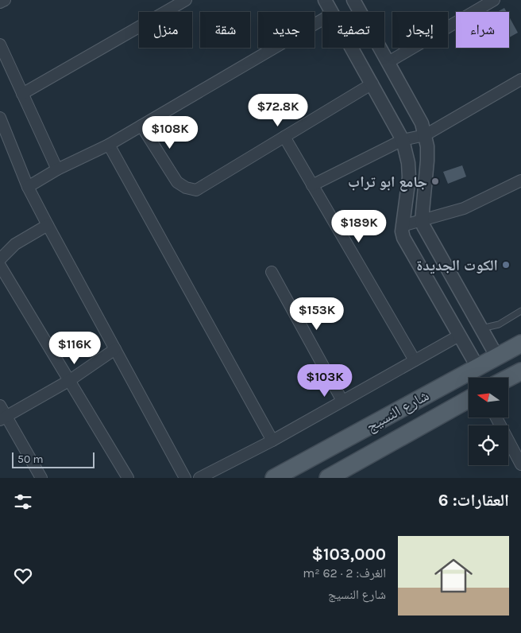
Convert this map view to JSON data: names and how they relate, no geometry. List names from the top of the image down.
{
  "streets": {
    "main road": ["شارع النسيج"]
  },
  "places": ["جامع ابو تراب", "الكوت الجديدة"],
  "scale_bar": "50 m",
  "north": "left",
  "page": {
    "chip": [
      "شراء",
      "إيجار",
      "تصفية",
      "جديد",
      "شقة",
      "منزل"
    ],
    "price": [
      "$72.8K",
      "$108K",
      "$189K",
      "$153K",
      "$116K",
      "$103K"
    ],
    "scale": "50 m",
    "heading": "العقارات: 6",
    "list": [
      {
        "name": "$103,000",
        "note": "الغرف: 2 · 62 m² · شارع النسيج"
      }
    ]
  }
}
